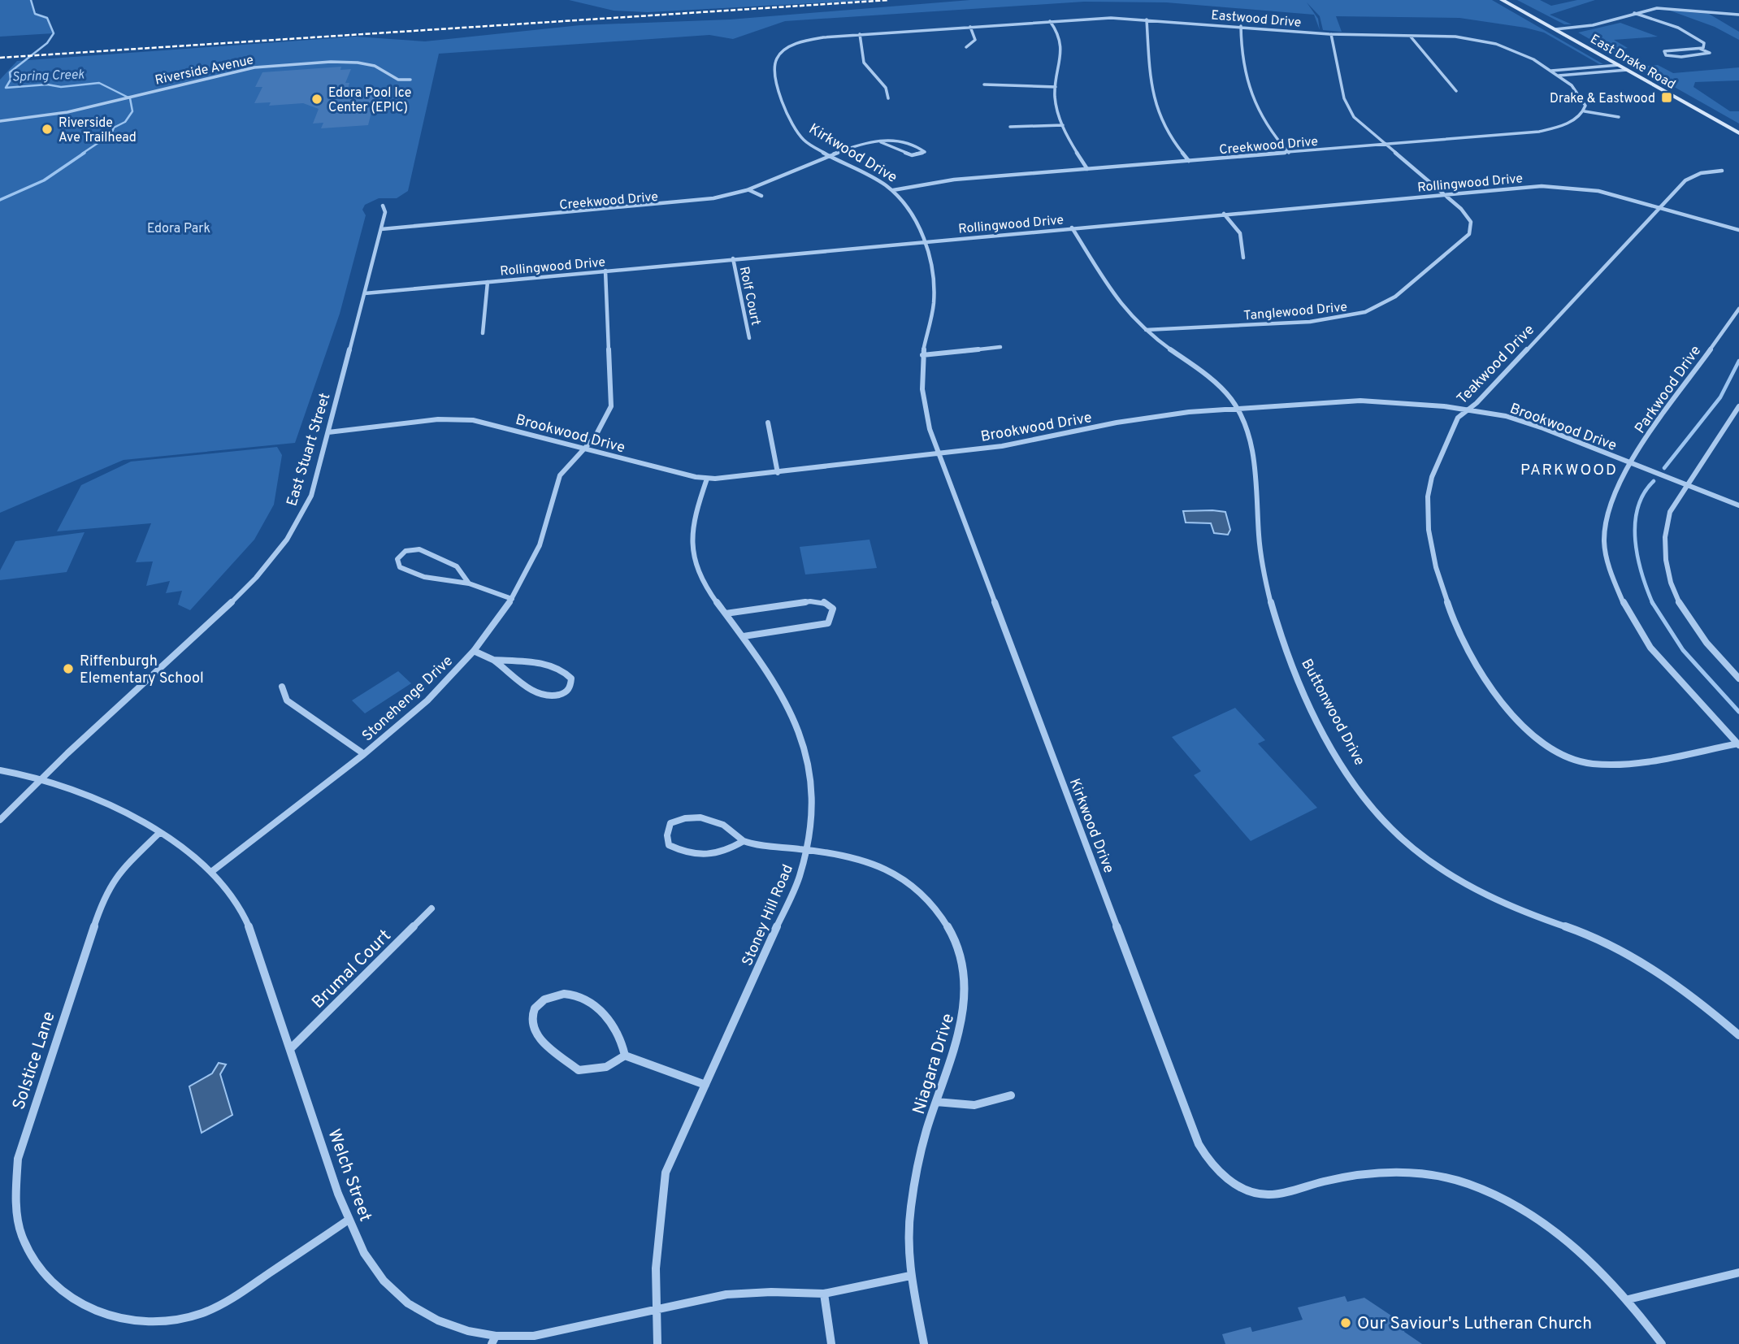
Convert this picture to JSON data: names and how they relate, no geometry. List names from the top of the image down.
{
  "streets": {
    "main road": ["East Drake Road"],
    "street": [
      "Eastwood Drive",
      "Riverside Avenue",
      "Creekwood Drive",
      "Kirkwood Drive",
      "Rollingwood Drive",
      "Rolf Court",
      "Tanglewood Drive",
      "Teakwood Drive",
      "Parkwood Drive",
      "Brookwood Drive",
      "East Stuart Street",
      "Stonehenge Drive",
      "Buttonwood Drive",
      "Stoney Hill Road",
      "Brumal Court",
      "Solstice Lane",
      "Niagara Drive",
      "Welch Street"
    ]
  },
  "crossings": [
    ["Eastwood Drive", "Kirkwood Drive"],
    ["Eastwood Drive", "Tanglewood Drive"],
    ["Creekwood Drive", "Kirkwood Drive"],
    ["Creekwood Drive", "Tanglewood Drive"],
    ["Creekwood Drive", "East Stuart Street"],
    ["Kirkwood Drive", "Rollingwood Drive"],
    ["Kirkwood Drive", "Brookwood Drive"],
    ["Rollingwood Drive", "Rolf Court"],
    ["Rollingwood Drive", "Tanglewood Drive"],
    ["Rollingwood Drive", "Teakwood Drive"],
    ["Rollingwood Drive", "East Stuart Street"],
    ["Rollingwood Drive", "Stonehenge Drive"],
    ["Rollingwood Drive", "Buttonwood Drive"],
    ["Tanglewood Drive", "Buttonwood Drive"],
    ["Teakwood Drive", "Parkwood Drive"],
    ["Teakwood Drive", "Brookwood Drive"],
    ["Parkwood Drive", "Brookwood Drive"],
    ["Brookwood Drive", "East Stuart Street"],
    ["Brookwood Drive", "Stonehenge Drive"],
    ["Brookwood Drive", "Buttonwood Drive"],
    ["Brookwood Drive", "Stoney Hill Road"],
    ["East Stuart Street", "Welch Street"],
    ["Stonehenge Drive", "Welch Street"],
    ["Stoney Hill Road", "Niagara Drive"],
    ["Stoney Hill Road", "Welch Street"],
    ["Brumal Court", "Welch Street"],
    ["Solstice Lane", "Welch Street"],
    ["Niagara Drive", "Welch Street"]
  ],
  "districts": ["PARKWOOD"],
  "water": ["Spring Creek"],
  "parks": ["Edora Park"],
  "places": {
    "transit": ["Drake & Eastwood"],
    "other": [
      "Edora Pool Ice Center (EPIC)",
      "Riverside Ave Trailhead",
      "Riffenburgh Elementary School",
      "Our Saviour's Lutheran Church"
    ]
  }
}
